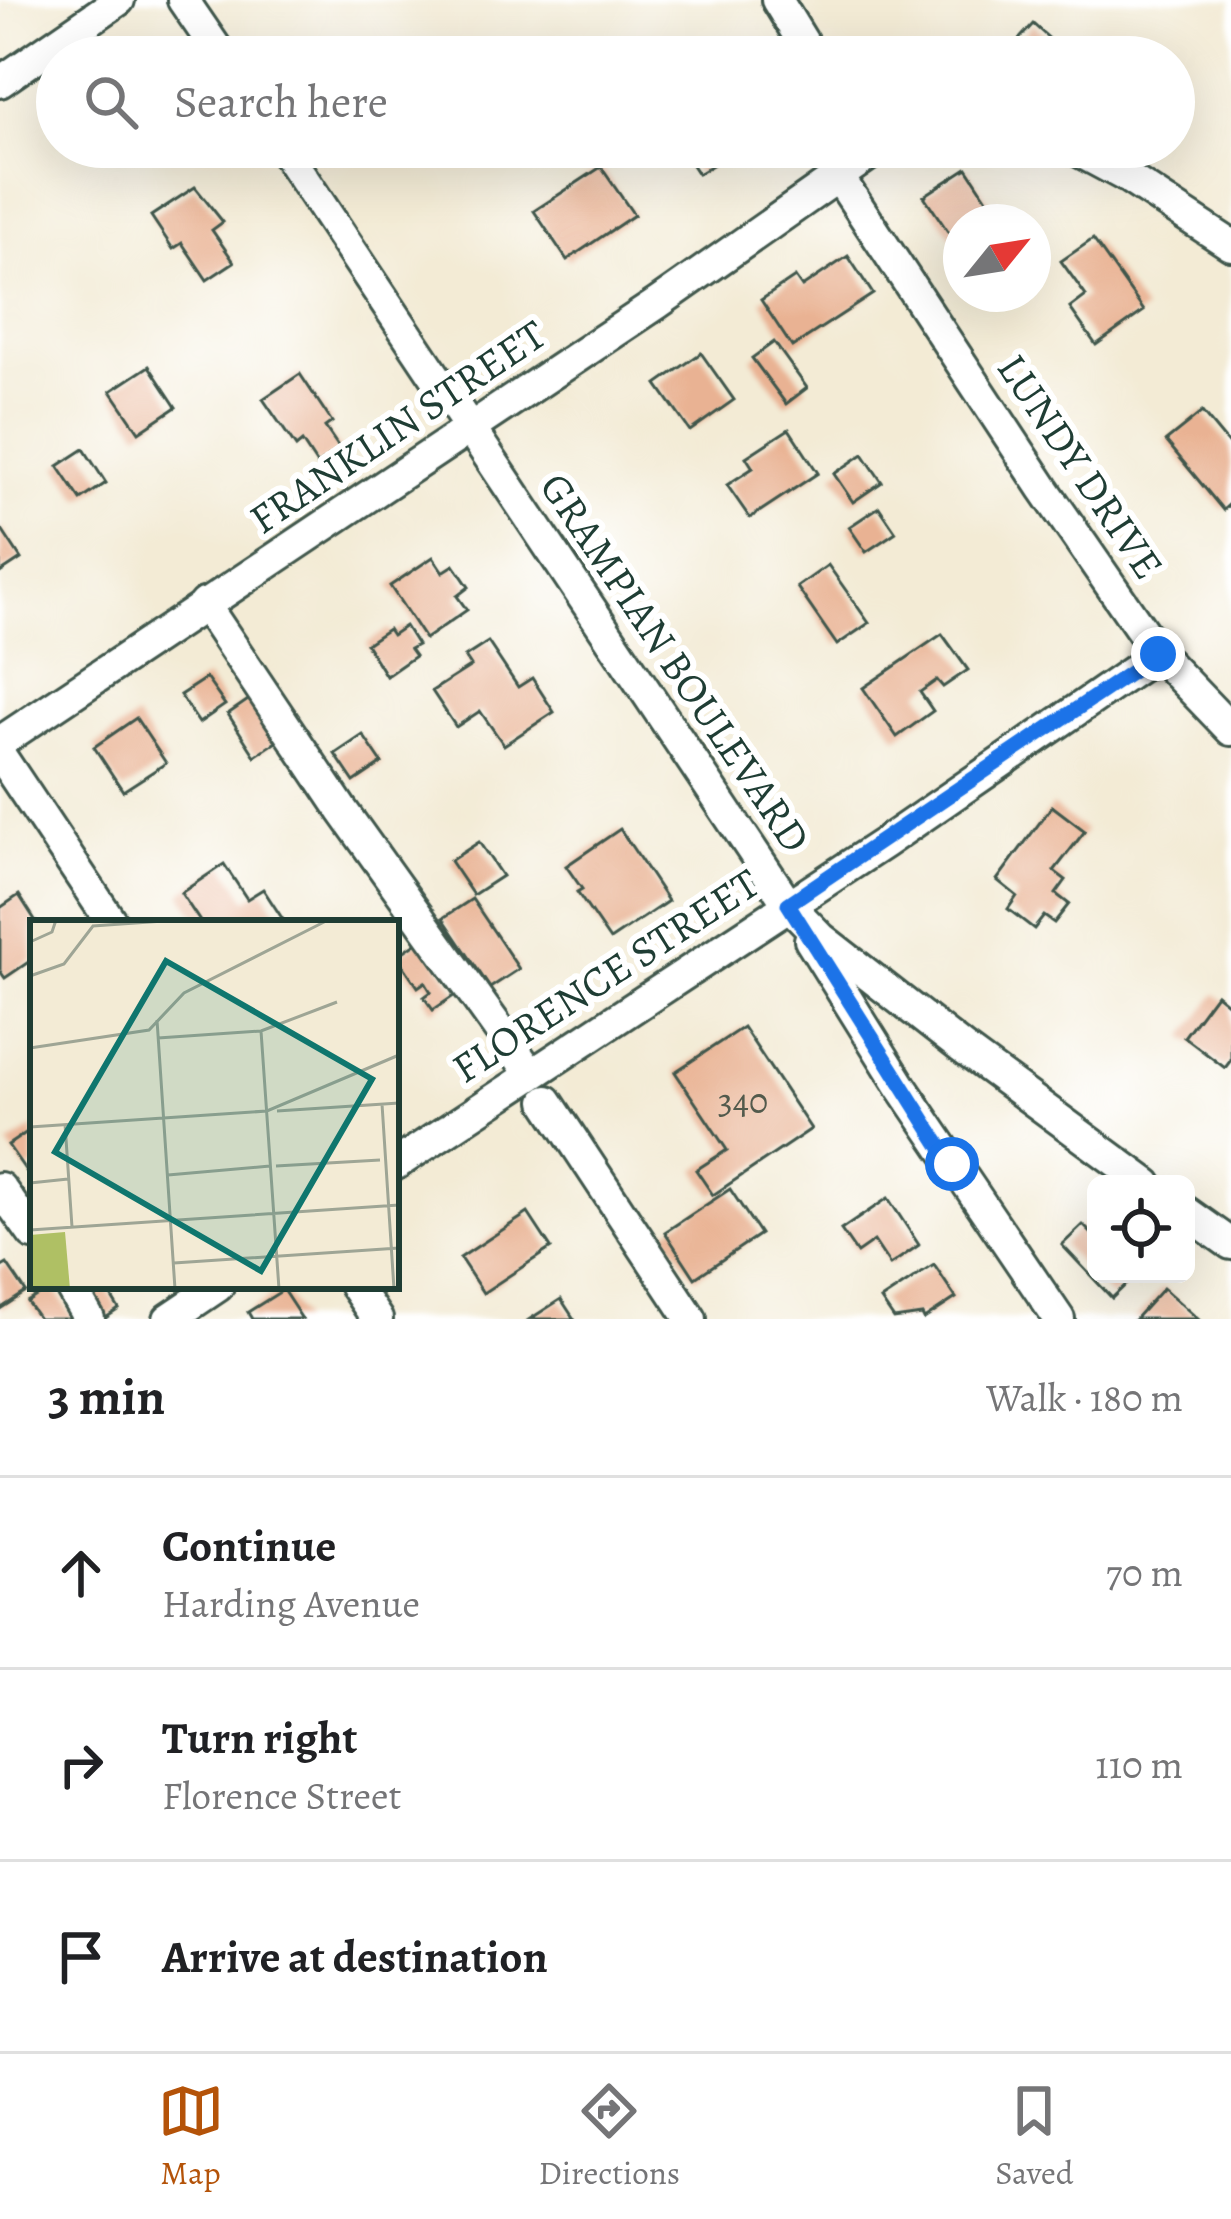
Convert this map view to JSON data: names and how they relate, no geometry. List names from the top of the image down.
{
  "streets": {
    "street": [
      "FRANKLIN STREET",
      "LUNDY DRIVE",
      "GRAMPIAN BOULEVARD",
      "FLORENCE STREET"
    ]
  },
  "crossings": [
    ["FRANKLIN STREET", "LUNDY DRIVE"],
    ["FRANKLIN STREET", "GRAMPIAN BOULEVARD"],
    ["LUNDY DRIVE", "FLORENCE STREET"],
    ["GRAMPIAN BOULEVARD", "FLORENCE STREET"]
  ],
  "house_numbers": ["340"],
  "north": "top right",
  "page": {
    "search": "Search here",
    "heading": ["3 min", "Walk · 180 m"],
    "list": [
      ["Continue", "Harding Avenue", "70 m"],
      ["Turn right", "Florence Street", "110 m"],
      "Arrive at destination"
    ],
    "nav": ["Map", "Directions", "Saved"]
  }
}
